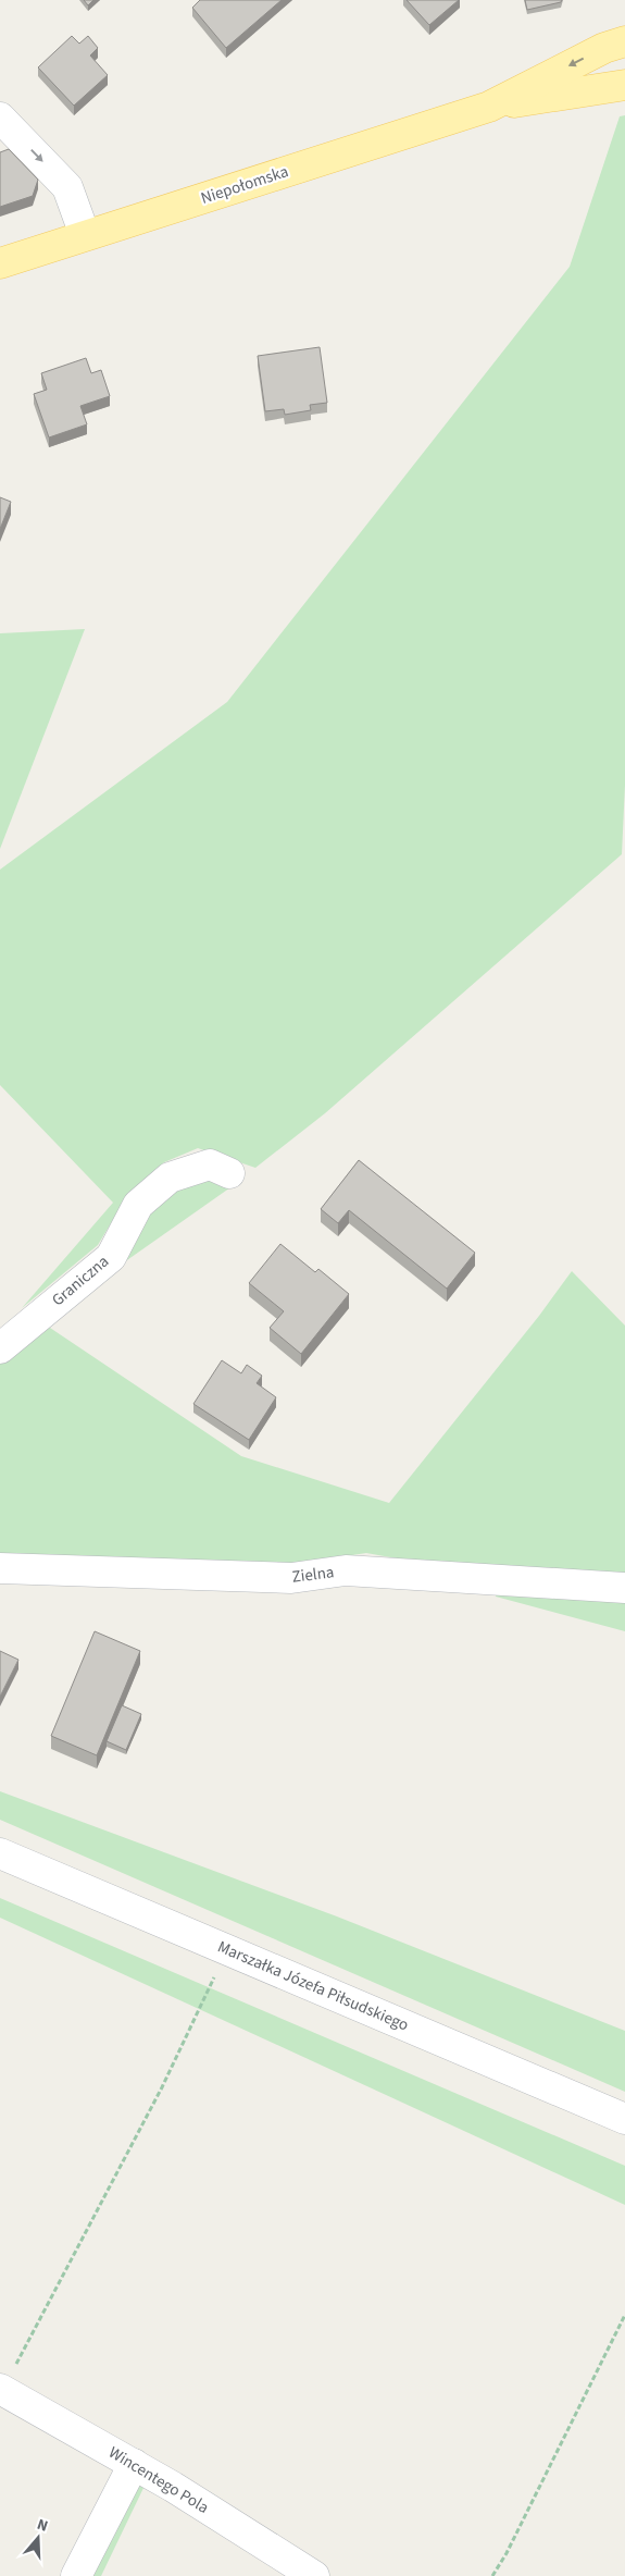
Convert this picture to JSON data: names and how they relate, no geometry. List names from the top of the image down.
{
  "streets": {
    "main road": ["Niepołomska"],
    "street": [
      "Graniczna",
      "Zielna",
      "Marszałka Józefa Piłsudskiego",
      "Wincentego Pola"
    ]
  },
  "north": "top"
}
